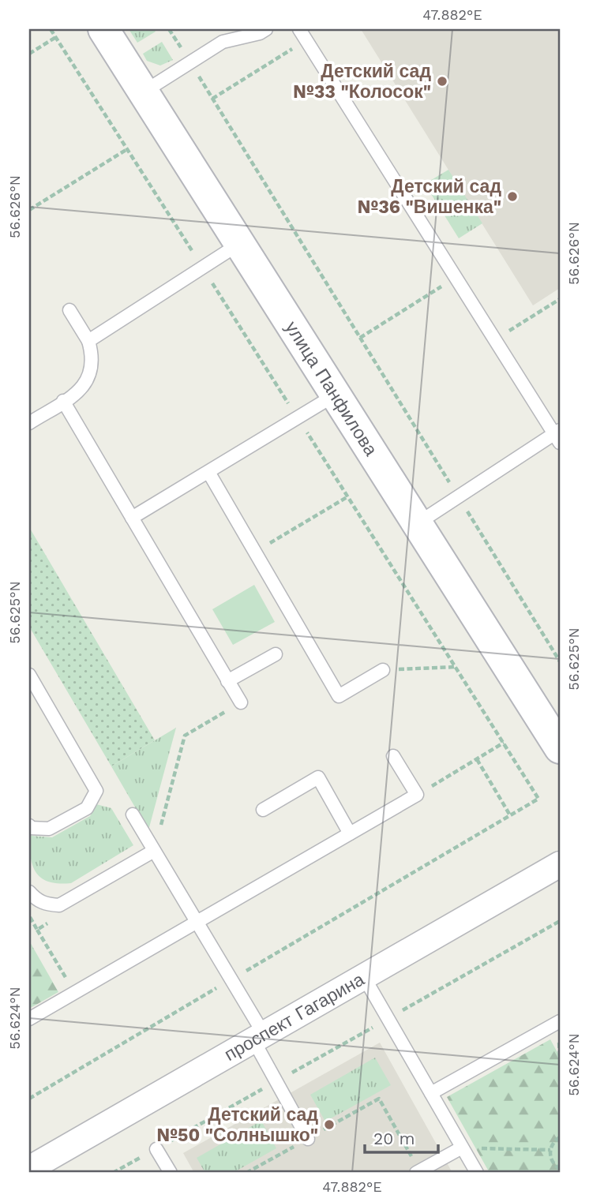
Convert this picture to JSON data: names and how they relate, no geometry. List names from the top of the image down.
{
  "streets": {
    "main road": ["улица Панфилова"],
    "street": ["проспект Гагарина"]
  },
  "places": ["Детский сад №33 \"Колосок\"", "Детский сад №36 \"Вишенка\"", "Детский сад №50 \"Солнышко\""],
  "scale_bar": "20 m",
  "coordinates": [
    "47.882°E",
    "56.626°N",
    "56.625°N",
    "56.624°N"
  ]
}
